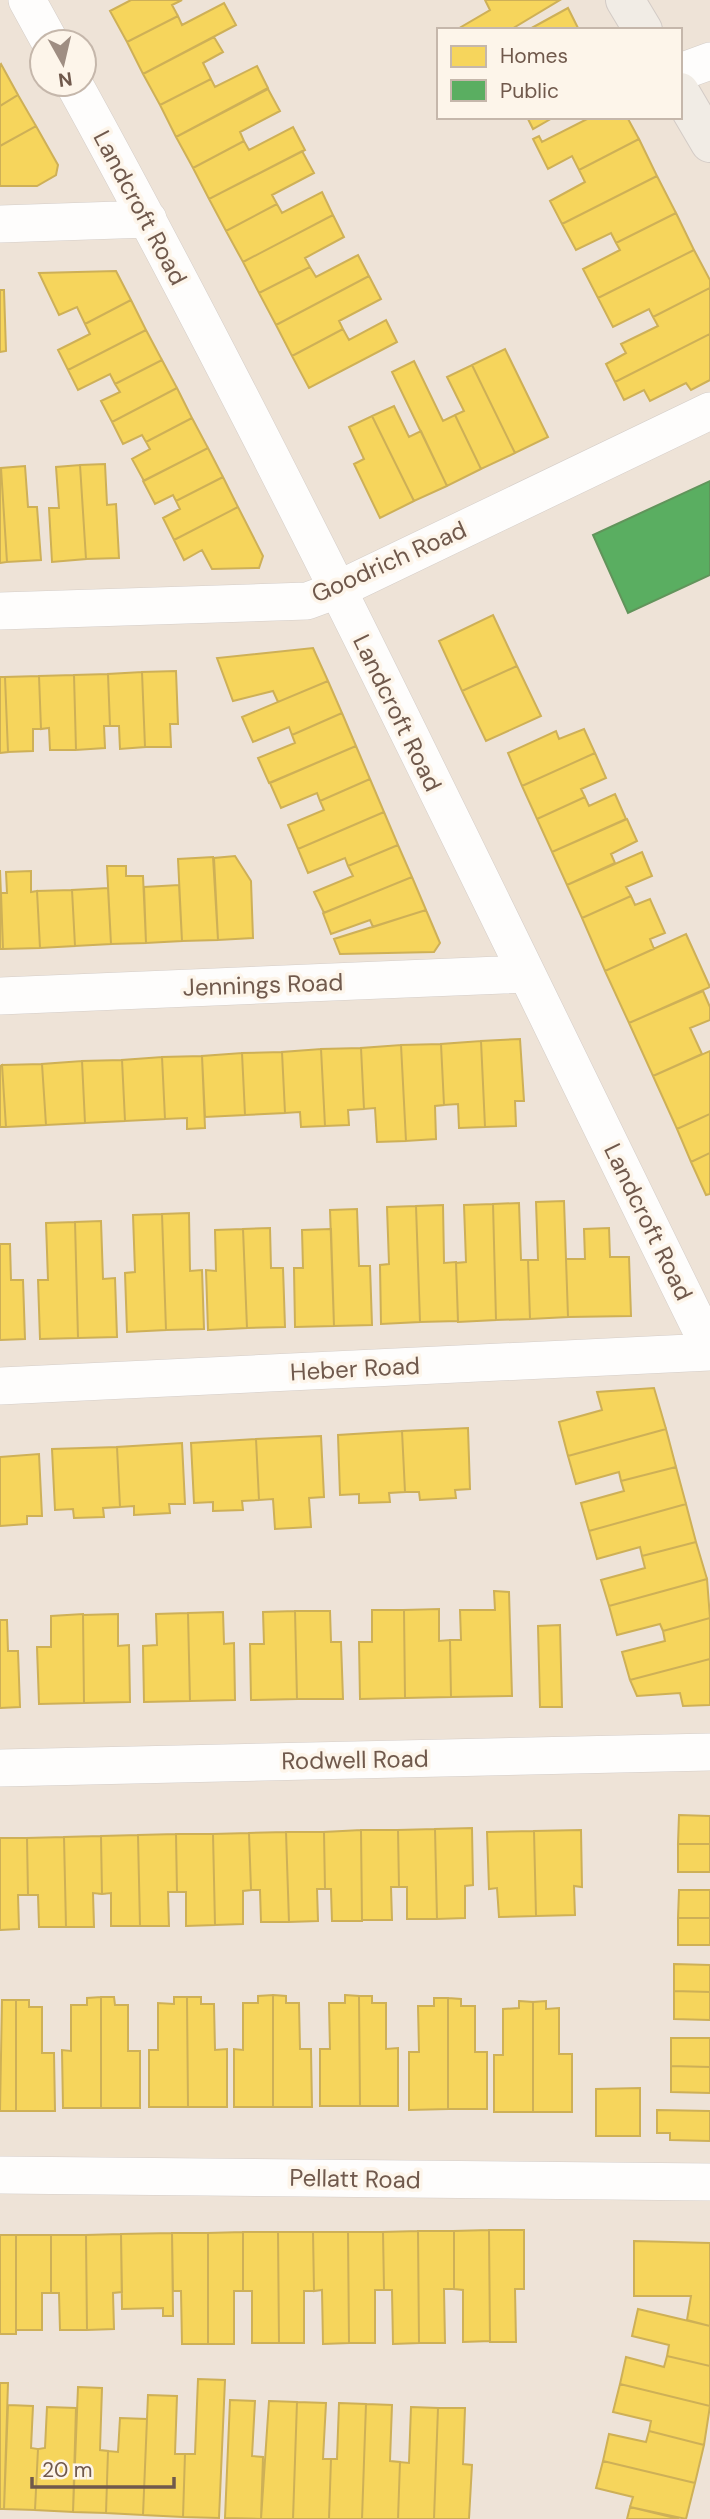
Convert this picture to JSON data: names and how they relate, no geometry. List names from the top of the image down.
{
  "streets": {
    "street": [
      "Landcroft Road",
      "Goodrich Road",
      "Jennings Road",
      "Heber Road",
      "Rodwell Road",
      "Pellatt Road"
    ]
  },
  "crossings": [
    ["Landcroft Road", "Goodrich Road"],
    ["Landcroft Road", "Jennings Road"],
    ["Landcroft Road", "Heber Road"]
  ],
  "legend": ["Homes", "Public"],
  "scale_bar": "20 m",
  "north": "bottom"
}
